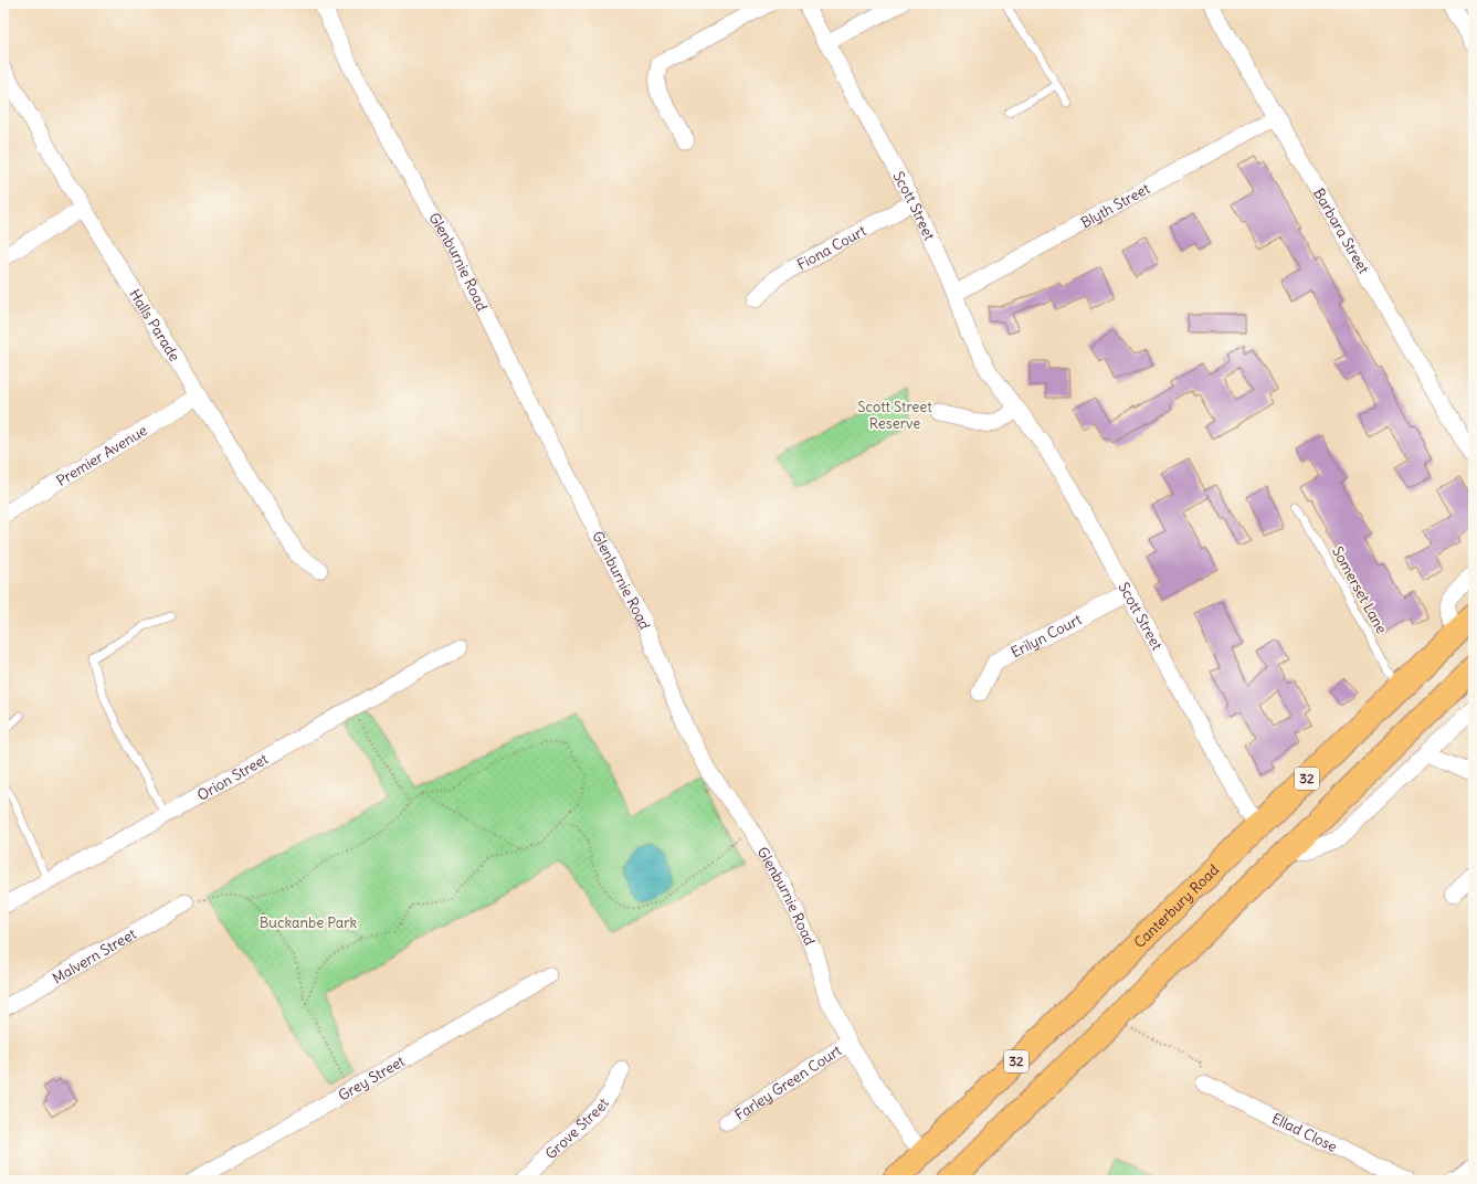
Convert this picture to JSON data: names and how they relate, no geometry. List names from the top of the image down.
{
  "streets": {
    "main road": ["32", "Canterbury Road"],
    "street": [
      "Scott Street",
      "Blyth Street",
      "Barbara Street",
      "Fiona Court",
      "Glenburnie Road",
      "Halls Parade",
      "Premier Avenue",
      "Erilyn Court",
      "Orion Street",
      "Malvern Street",
      "Grey Street",
      "Farley Green Court",
      "Grove Street",
      "Ellad Close"
    ],
    "lane": ["Somerset Lane"]
  },
  "crossings": [
    ["Scott Street", "Blyth Street"],
    ["Scott Street", "Fiona Court"],
    ["Scott Street", "Erilyn Court"],
    ["Scott Street", "Canterbury Road"],
    ["Blyth Street", "Barbara Street"],
    ["Glenburnie Road", "Canterbury Road"],
    ["Glenburnie Road", "Farley Green Court"],
    ["Halls Parade", "Premier Avenue"],
    ["Somerset Lane", "Canterbury Road"]
  ],
  "parks": ["Scott Street Reserve", "Buckanbe Park"]
}
